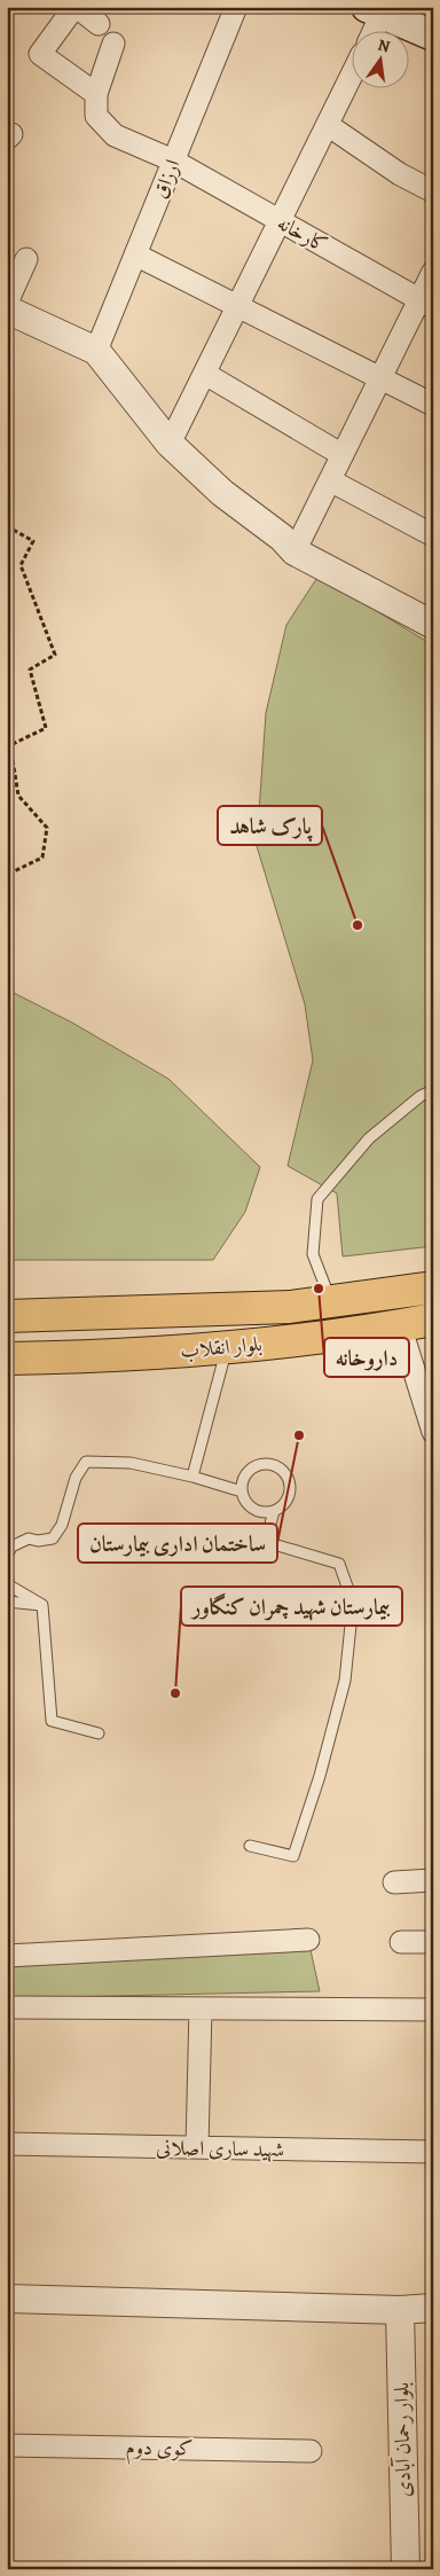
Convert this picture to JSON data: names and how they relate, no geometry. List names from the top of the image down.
{
  "streets": {
    "main road": ["بلوار انقلاب"],
    "street": [
      "ارزاق",
      "کارخانه",
      "شهید ساری اصلانی",
      "بلوار رحمان آبادی",
      "کوی دوم"
    ]
  },
  "crossings": [
    ["ارزاق", "کارخانه"]
  ],
  "places": [
    "پارک شاهد",
    "داروخانه",
    "ساختمان اداری بیمارستان",
    "بیمارستان شهید چمران کنگاور"
  ],
  "north": "top"
}
